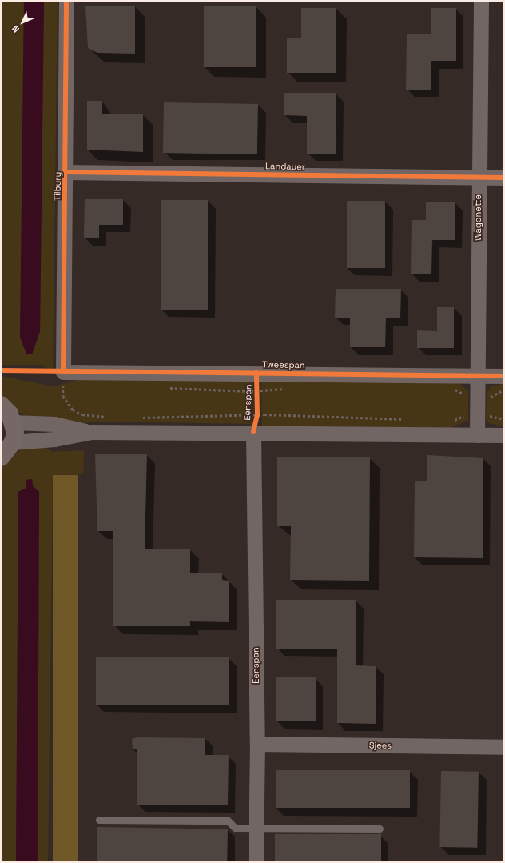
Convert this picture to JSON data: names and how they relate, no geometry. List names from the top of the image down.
{
  "streets": {
    "street": [
      "Landauer",
      "Tilbury",
      "Wagonette",
      "Tweespan",
      "Eenspan",
      "Sjees"
    ]
  },
  "crossings": [
    ["Landauer", "Tilbury"],
    ["Landauer", "Wagonette"],
    ["Tilbury", "Tweespan"],
    ["Wagonette", "Tweespan"],
    ["Tweespan", "Eenspan"],
    ["Eenspan", "Sjees"]
  ],
  "north": "bottom left"
}
